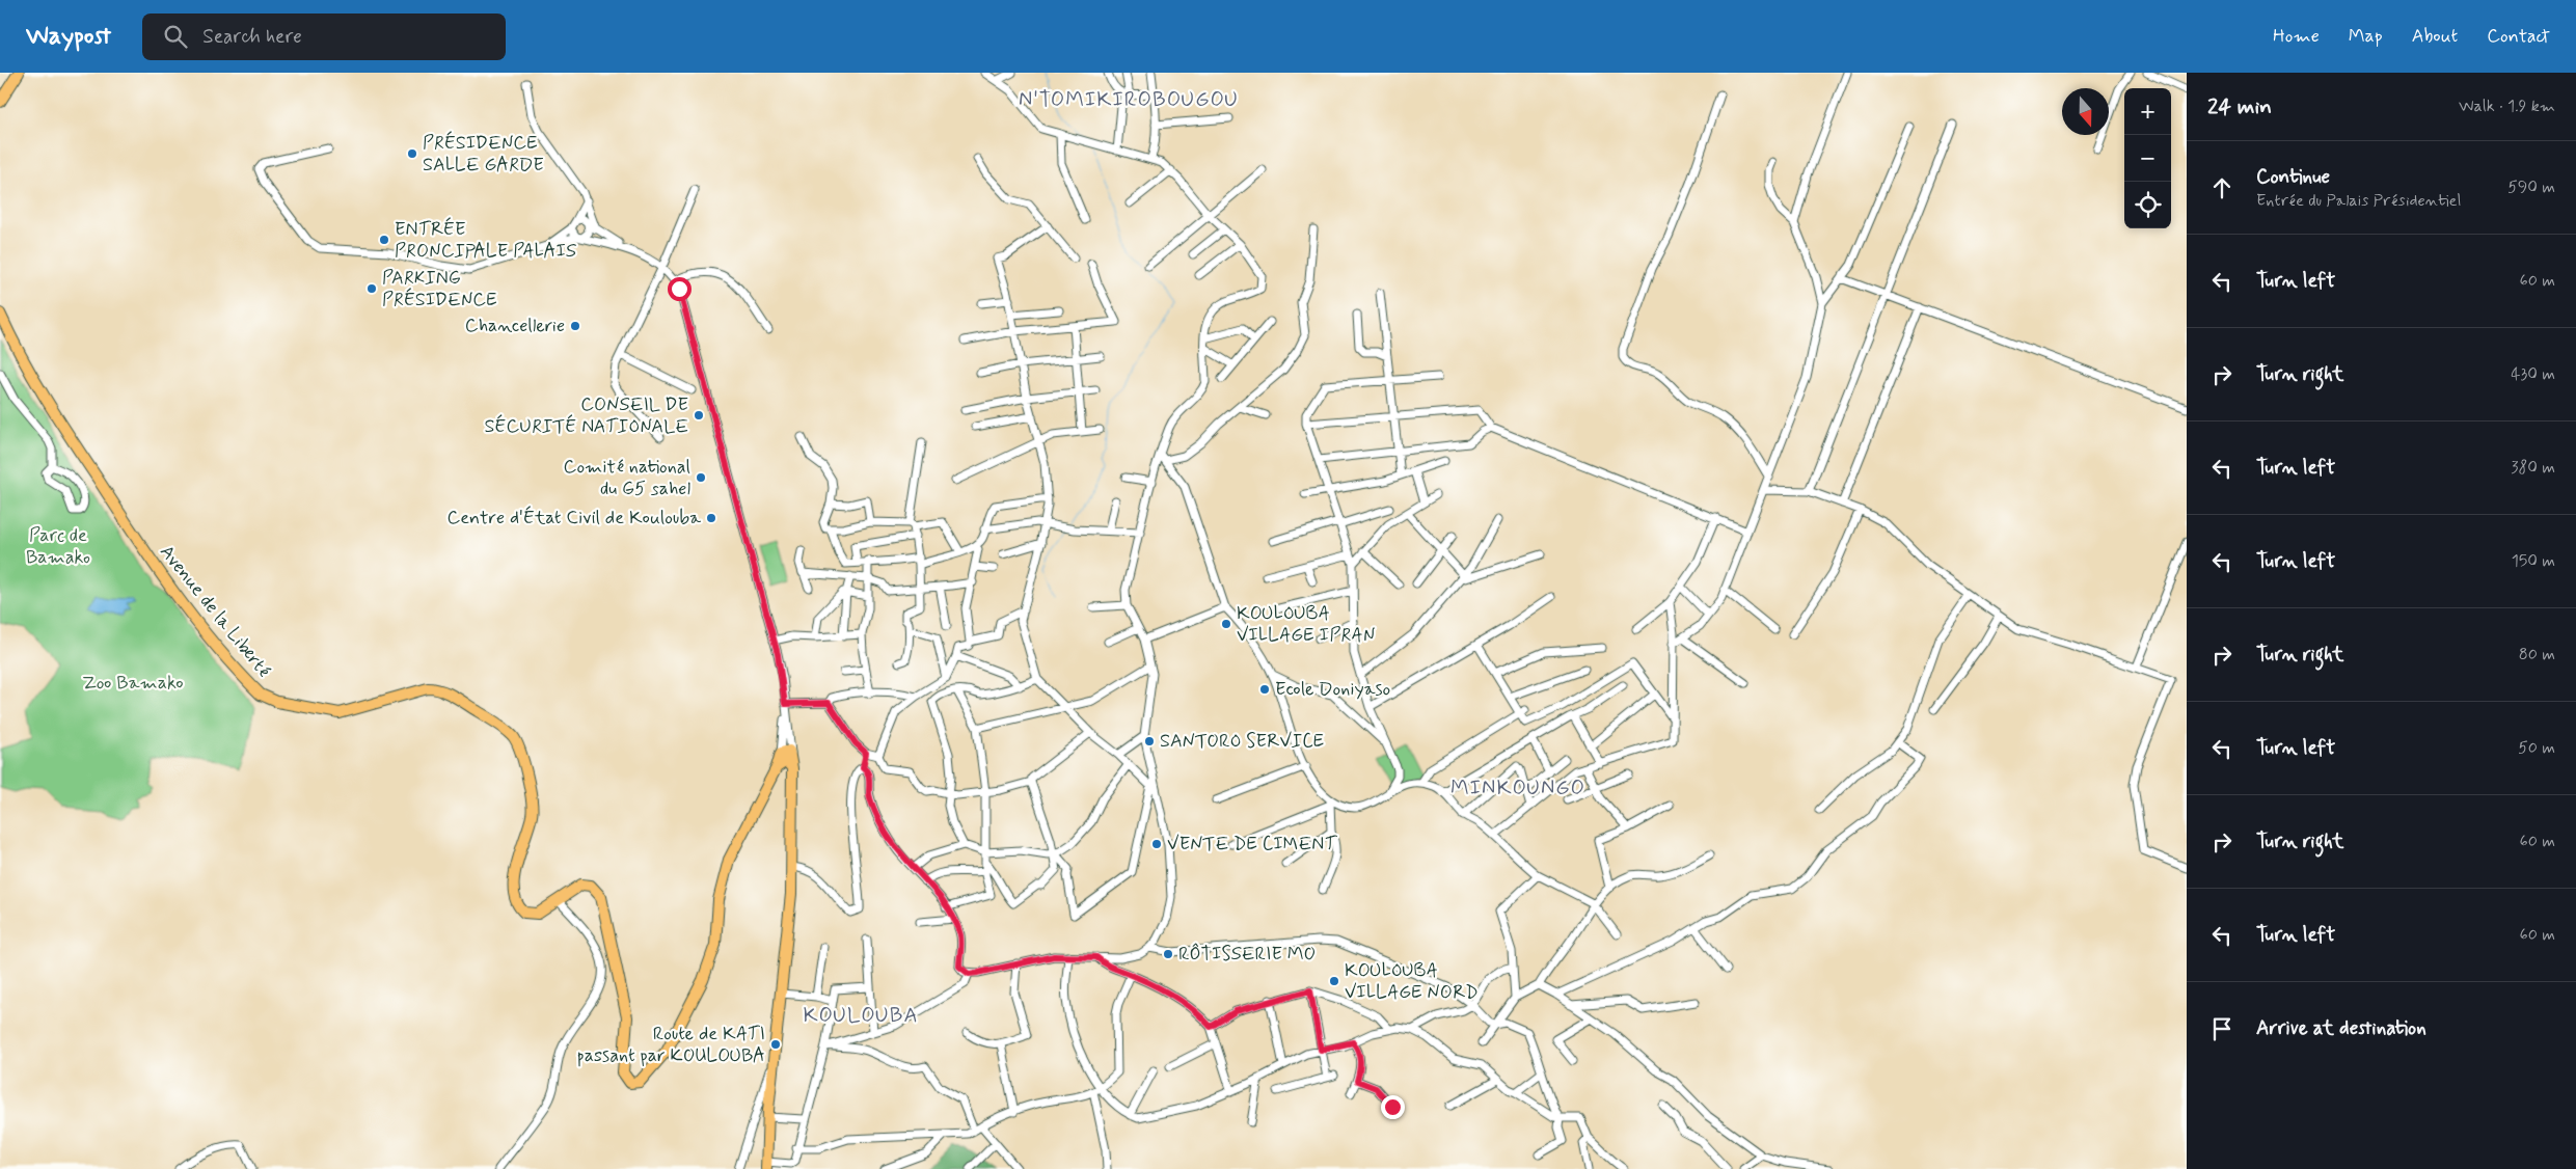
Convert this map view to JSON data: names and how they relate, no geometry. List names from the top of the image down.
{
  "streets": {
    "highway": ["Avenue de la Liberté"]
  },
  "districts": ["N'TOMIKIROBOUGOU", "MINKOUNGO", "KOULOUBA"],
  "parks": ["Parc de Bamako", "Zoo Bamako"],
  "places": [
    "PRÉSIDENCE SALLE GARDE",
    "ENTRÉE PRONCIPALE PALAIS",
    "PARKING PRÉSIDENCE",
    "Chancellerie",
    "CONSEIL DE SÉCURITÉ NATIONALE",
    "Comité national du G5 sahel",
    "Centre d'État Civil de Koulouba",
    "KOULOUBA VILLAGE IPRAN",
    "Ecole Doniyaso",
    "SANTORO SERVICE",
    "VENTE DE CIMENT",
    "RÔTISSERIE MO",
    "KOULOUBA VILLAGE NORD",
    "Route de KATI passant par KOULOUBA"
  ],
  "north": "bottom",
  "page": {
    "header": "Waypost",
    "search": "Search here",
    "nav": [
      "Home",
      "Map",
      "About",
      "Contact"
    ],
    "heading": ["24 min", "Walk · 1.9 km"],
    "map_buttons": ["+", "−"],
    "list": [
      ["Continue", "Entrée du Palais Présidentiel", "590 m"],
      ["Turn left", "60 m"],
      ["Turn right", "430 m"],
      ["Turn left", "380 m"],
      ["Turn left", "150 m"],
      ["Turn right", "80 m"],
      ["Turn left", "50 m"],
      ["Turn right", "60 m"],
      ["Turn left", "60 m"],
      "Arrive at destination"
    ]
  }
}
